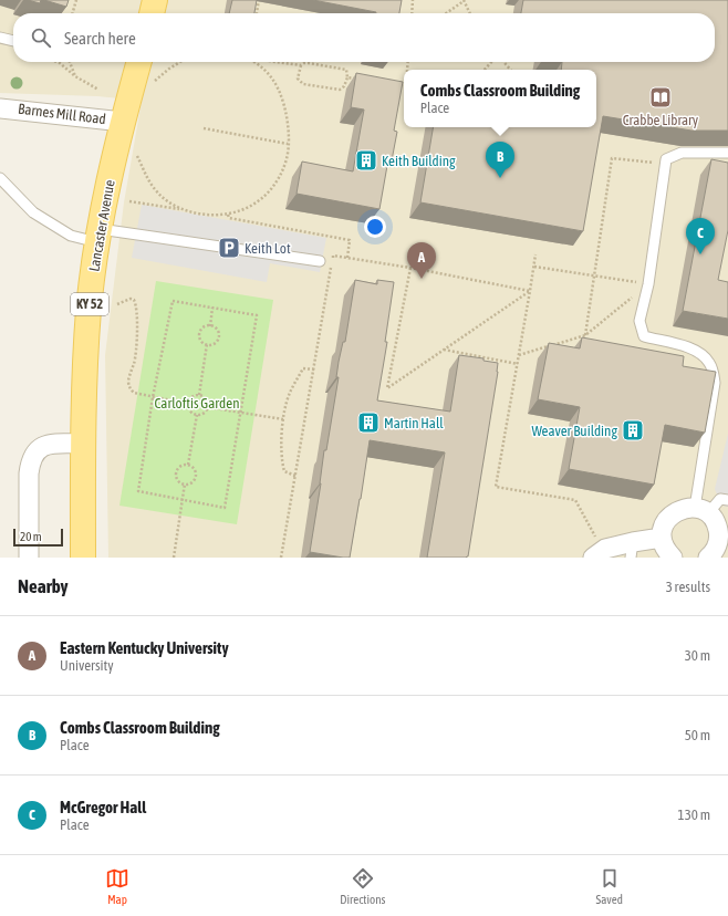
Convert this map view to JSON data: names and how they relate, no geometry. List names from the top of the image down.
{
  "streets": {
    "main road": ["Lancaster Avenue", "KY 52"],
    "street": ["Barnes Mill Road"]
  },
  "crossings": [
    ["Barnes Mill Road", "Lancaster Avenue"]
  ],
  "parks": ["Carloftis Garden"],
  "places": {
    "library": ["Crabbe Library"],
    "building": ["Keith Building", "Martin Hall", "Weaver Building"],
    "parking": ["Keith Lot"]
  },
  "scale_bar": "20 m",
  "page": {
    "search": "Search here",
    "popup": ["Combs Classroom Building", "Place"],
    "pins": ["B", "C", "A"],
    "scale": "20 m",
    "heading": ["Nearby", "3 results"],
    "list": [
      {
        "mark": "A",
        "name": "Eastern Kentucky University",
        "note": "University",
        "value": "30 m"
      },
      {
        "mark": "B",
        "name": "Combs Classroom Building",
        "note": "Place",
        "value": "50 m"
      },
      {
        "mark": "C",
        "name": "McGregor Hall",
        "note": "Place",
        "value": "130 m"
      }
    ],
    "nav": ["Map", "Directions", "Saved"]
  }
}
